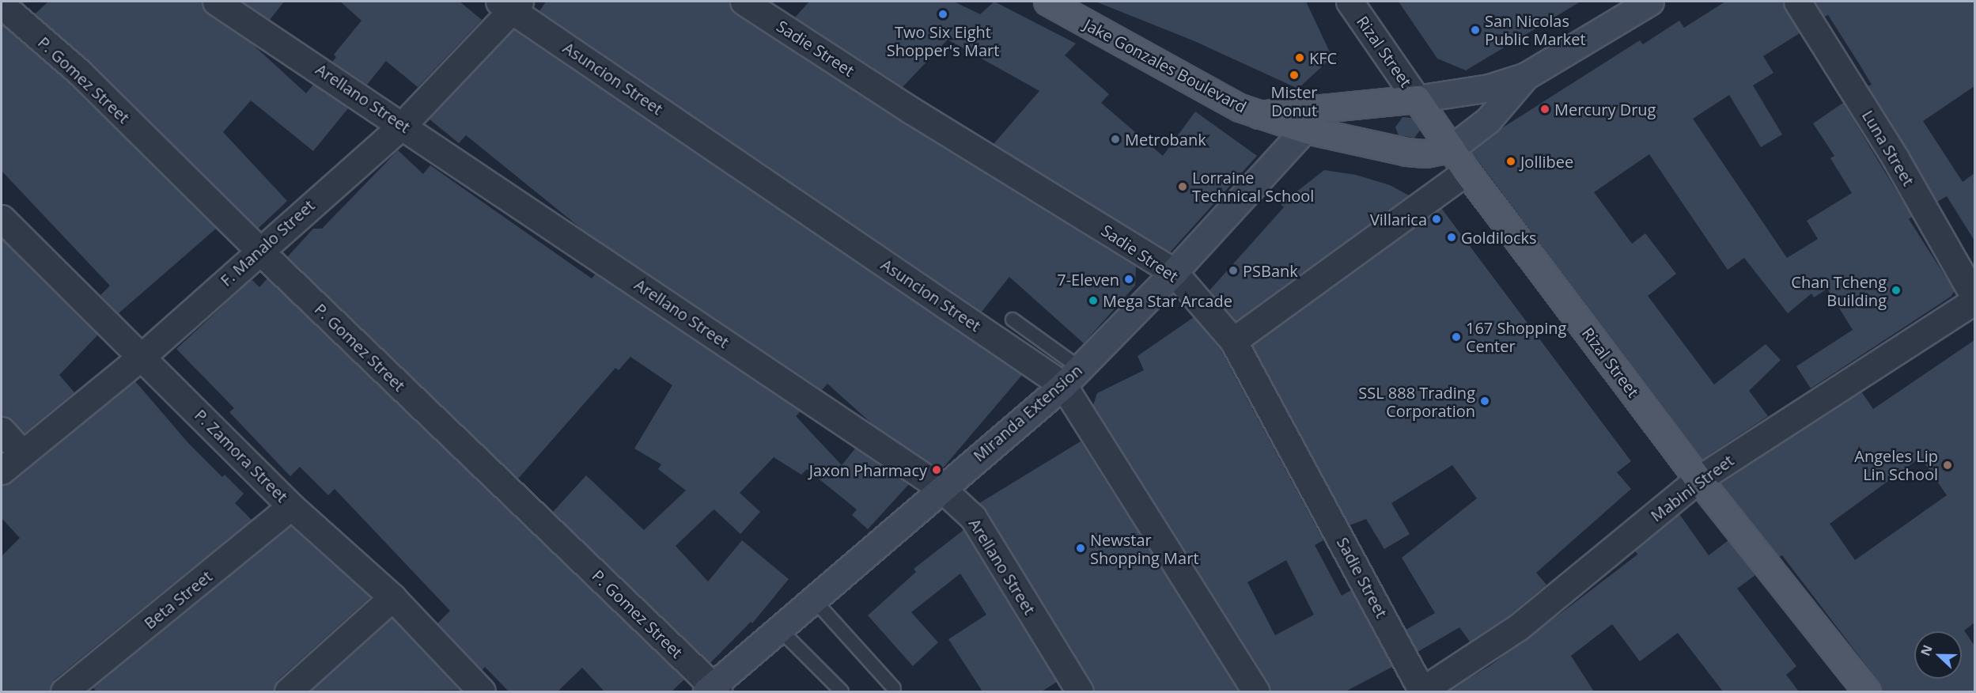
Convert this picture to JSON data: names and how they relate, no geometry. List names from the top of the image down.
{
  "streets": {
    "main road": ["Rizal Street", "Jake Gonzales Boulevard", "Miranda Extension"],
    "street": [
      "Sadie Street",
      "Asuncion Street",
      "P. Gomez Street",
      "Arellano Street",
      "Luna Street",
      "F. Manalo Street",
      "P. Zamora Street",
      "Mabini Street",
      "Beta Street"
    ]
  },
  "crossings": [
    ["Sadie Street", "Miranda Extension"],
    ["Sadie Street", "Mabini Street"],
    ["Rizal Street", "Jake Gonzales Boulevard"],
    ["Rizal Street", "Mabini Street"],
    ["Jake Gonzales Boulevard", "Miranda Extension"],
    ["Asuncion Street", "F. Manalo Street"],
    ["Asuncion Street", "Miranda Extension"],
    ["P. Gomez Street", "F. Manalo Street"],
    ["P. Gomez Street", "Miranda Extension"],
    ["Arellano Street", "F. Manalo Street"],
    ["Arellano Street", "Miranda Extension"],
    ["Luna Street", "Mabini Street"],
    ["F. Manalo Street", "P. Zamora Street"],
    ["P. Zamora Street", "Beta Street"]
  ],
  "places": [
    "Two Six Eight Shopper's Mart",
    "San Nicolas Public Market",
    "KFC",
    "Mister Donut",
    "Mercury Drug",
    "Metrobank",
    "Jollibee",
    "Lorraine Technical School",
    "Villarica",
    "Goldilocks",
    "PSBank",
    "7-Eleven",
    "Chan Tcheng Building",
    "Mega Star Arcade",
    "167 Shopping Center",
    "SSL 888 Trading Corporation",
    "Angeles Lip Lin School",
    "Jaxon Pharmacy",
    "Newstar Shopping Mart"
  ],
  "north": "left"
}
